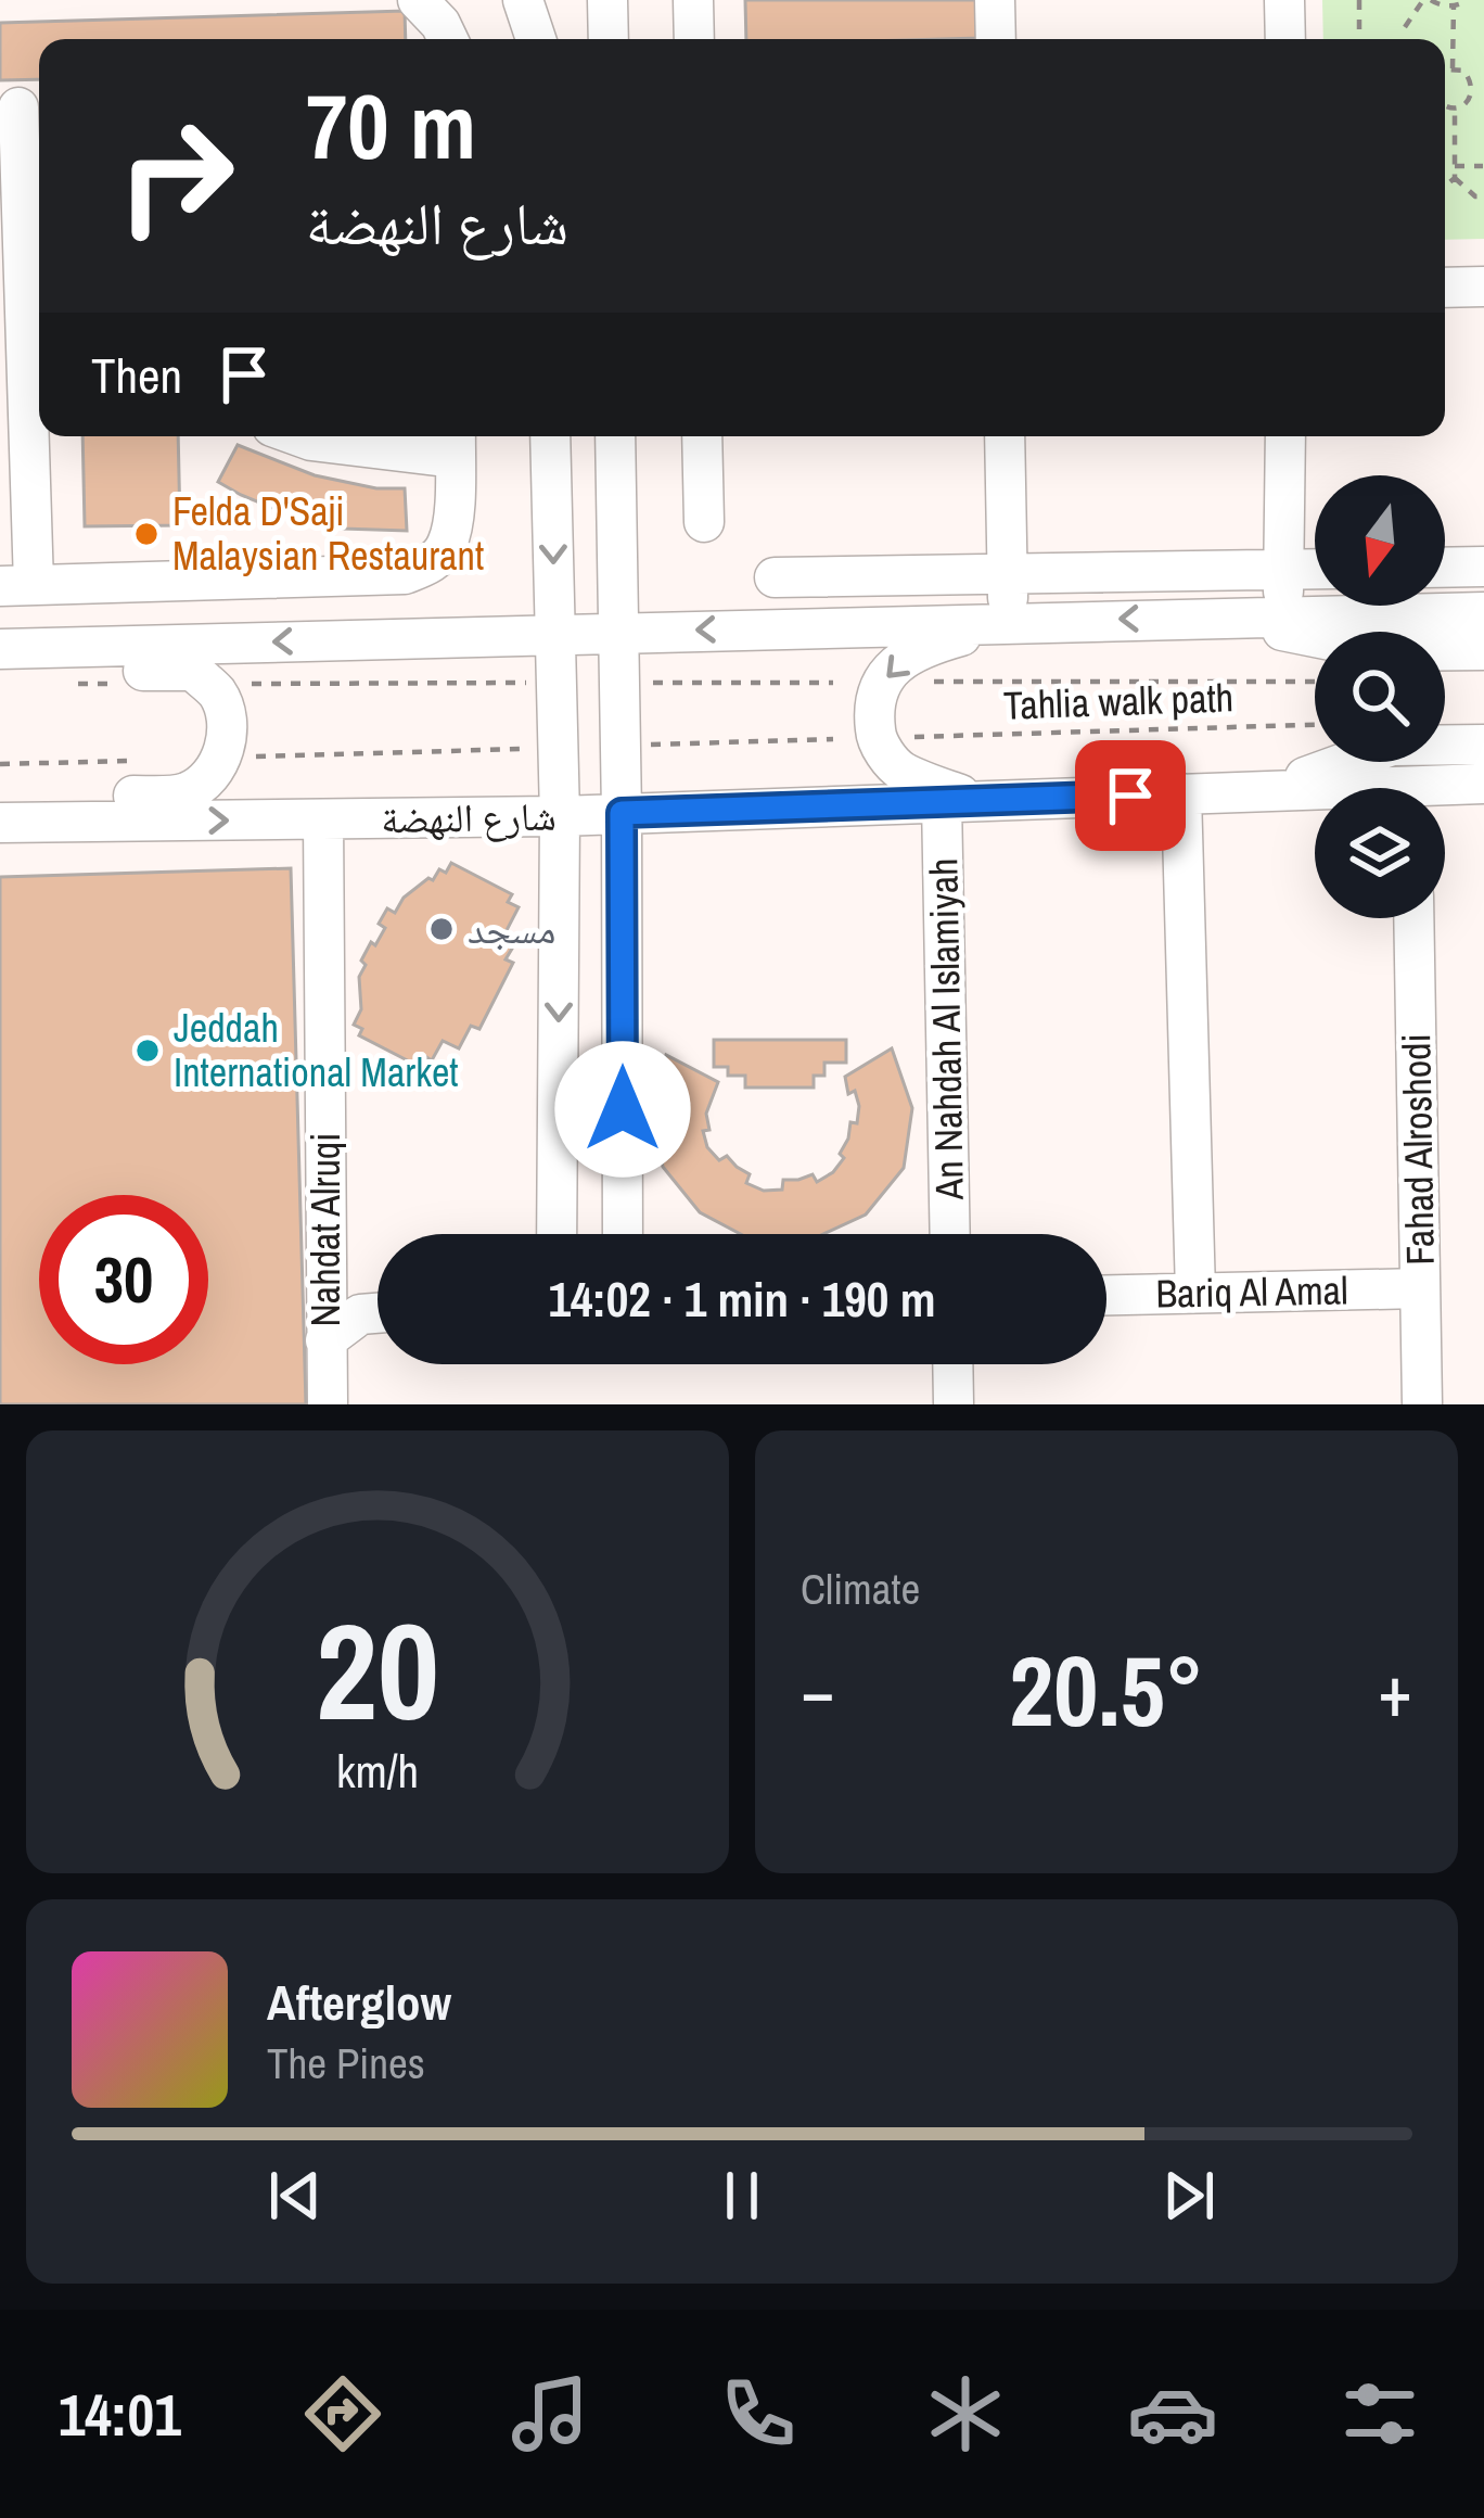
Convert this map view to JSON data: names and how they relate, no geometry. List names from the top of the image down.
{
  "streets": {
    "street": [
      "شارع النهضة",
      "An Nahdah Al Islamiyah",
      "Fahad Alroshodi",
      "Nahdat Alruqi",
      "Bariq Al Amal"
    ],
    "path": ["Tahlia walk path"]
  },
  "crossings": [
    ["شارع النهضة", "An Nahdah Al Islamiyah"],
    ["شارع النهضة", "Nahdat Alruqi"],
    ["Fahad Alroshodi", "Bariq Al Amal"]
  ],
  "places": ["Felda D'Saji Malaysian Restaurant", "مسجد", "Jeddah International Market"],
  "north": "bottom",
  "page": {
    "turn": ["70 m", "شارع النهضة"],
    "then": "Then",
    "limit": "30",
    "trip": "14:02 · 1 min · 190 m",
    "tile": "Climate",
    "heat": ["−", "20.5°", "+"],
    "song": ["Afterglow", "The Pines"],
    "tabs": "14:01",
    "gauge": ["20", "km/h"]
  }
}
